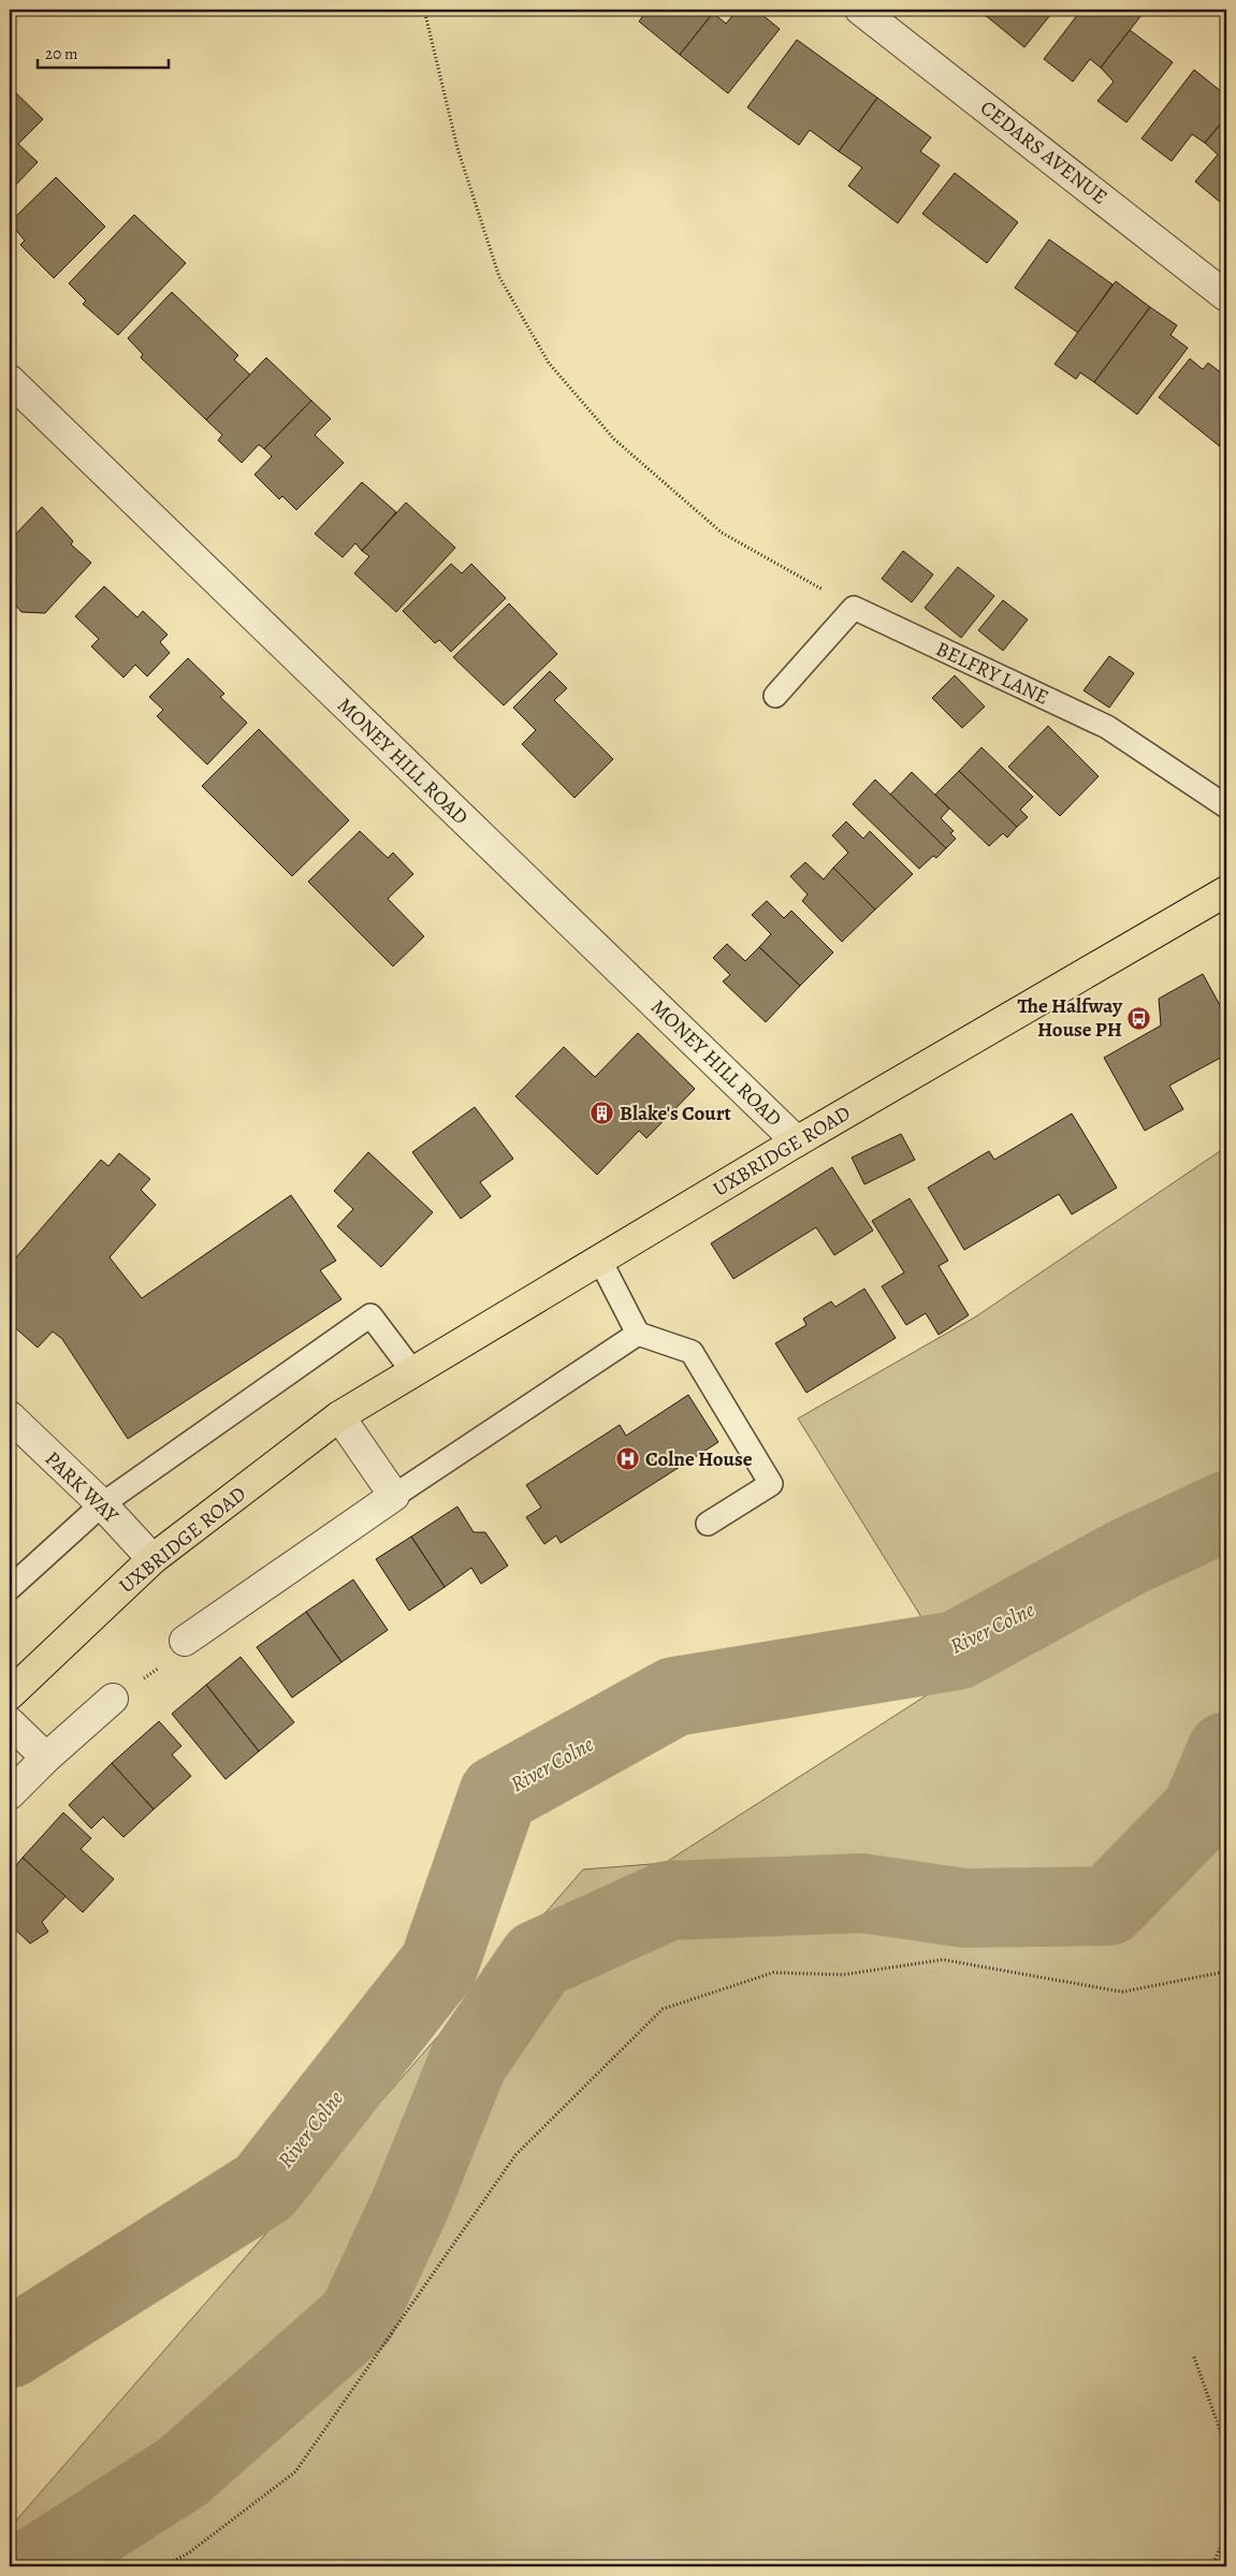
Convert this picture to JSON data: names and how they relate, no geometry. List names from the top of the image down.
{
  "streets": {
    "main road": ["UXBRIDGE ROAD"],
    "street": ["CEDARS AVENUE", "MONEY HILL ROAD", "PARK WAY"],
    "lane": ["BELFRY LANE"]
  },
  "crossings": [
    ["MONEY HILL ROAD", "UXBRIDGE ROAD"],
    ["UXBRIDGE ROAD", "PARK WAY"]
  ],
  "water": ["River Colne"],
  "places": {
    "bus stop": ["The Halfway House PH"],
    "building": ["Blake's Court"],
    "hospital": ["Colne House"]
  },
  "scale_bar": "20 m"
}
